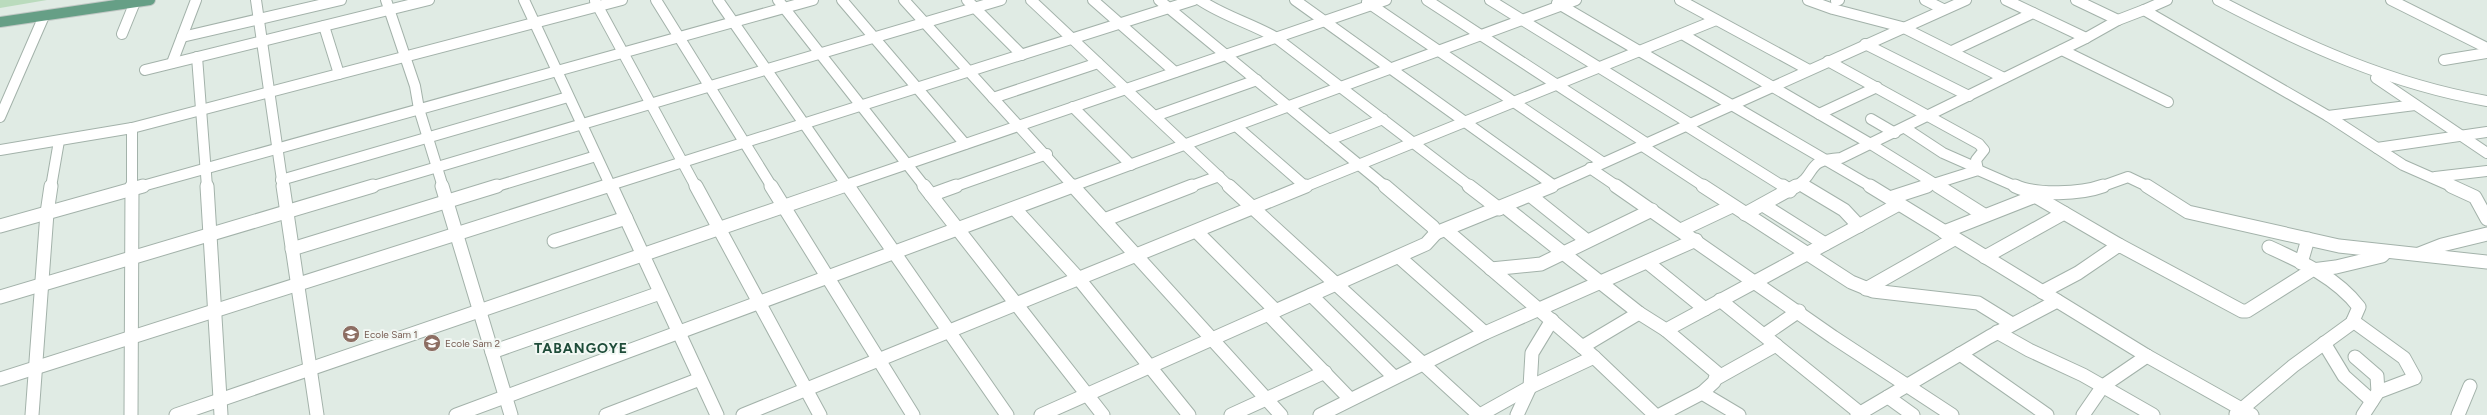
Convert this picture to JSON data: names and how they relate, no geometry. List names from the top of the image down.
{
  "districts": ["TABANGOYE"],
  "places": {
    "school or university": ["Ecole Sam 1", "Ecole Sam 2"]
  }
}
